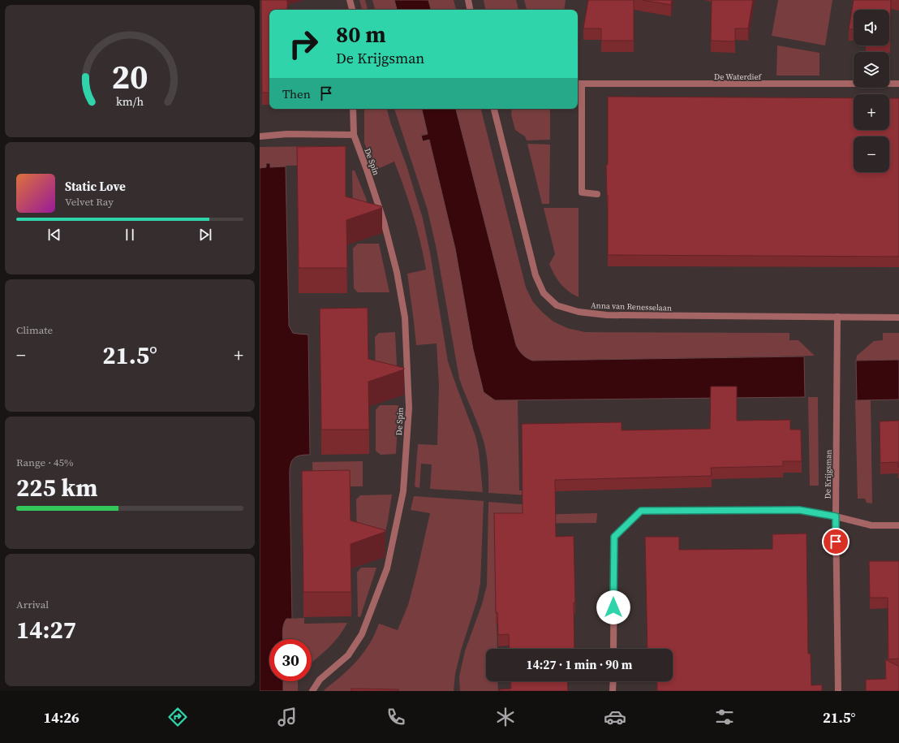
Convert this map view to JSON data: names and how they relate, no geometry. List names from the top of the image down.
{
  "streets": {
    "street": [
      "De Waterdief",
      "De Spin",
      "Anna van Renesselaan",
      "De Krijgsman"
    ]
  },
  "crossings": [
    ["Anna van Renesselaan", "De Krijgsman"]
  ],
  "page": {
    "map_buttons": ["+", "−"],
    "turn": ["80 m", "De Krijgsman"],
    "then": "Then",
    "song": ["Static Love", "Velvet Ray"],
    "tile": [
      "Climate",
      ["Range · 45%", "225 km"],
      ["Arrival", "14:27"]
    ],
    "heat": ["−", "21.5°", "+"],
    "limit": "30",
    "trip": "14:27 · 1 min · 90 m",
    "tabs": ["14:26", "21.5°"],
    "gauge": ["20", "km/h"]
  }
}
